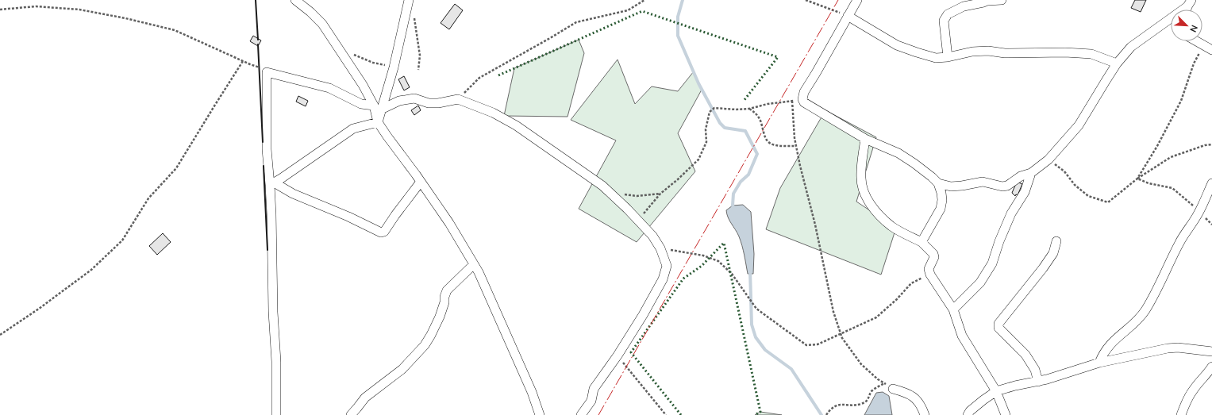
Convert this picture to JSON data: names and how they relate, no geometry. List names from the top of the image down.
{
  "north": "bottom right"
}
